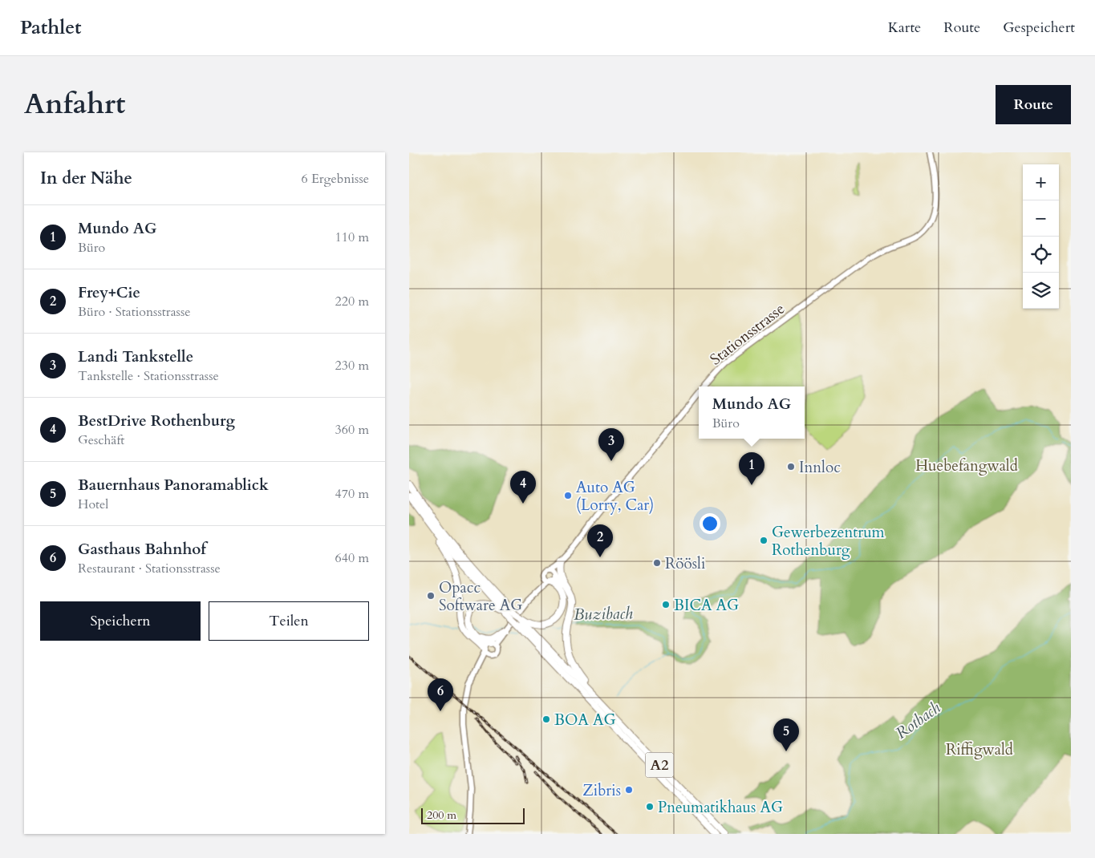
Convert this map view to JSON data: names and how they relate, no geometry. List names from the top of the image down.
{
  "streets": {
    "highway": ["A2"],
    "main road": ["Stationsstrasse"]
  },
  "water": ["Buzibach", "Rotbach"],
  "parks": ["Huebefangwald", "Riffigwald"],
  "places": [
    "Innloc",
    "Auto AG (Lorry, Car)",
    "Gewerbezentrum Rothenburg",
    "Röösli",
    "Opacc Software AG",
    "BICA AG",
    "BOA AG",
    "Zibris",
    "Pneumatikhaus AG"
  ],
  "scale_bar": "200 m",
  "page": {
    "header": "Pathlet",
    "nav": ["Karte", "Route", "Gespeichert"],
    "title": "Anfahrt",
    "buttons": [
      "Route",
      ["Speichern", "Teilen"]
    ],
    "heading": ["In der Nähe", "6 Ergebnisse"],
    "map_buttons": ["+", "−"],
    "list": [
      {
        "mark": "1",
        "name": "Mundo AG",
        "note": "Büro",
        "value": "110 m"
      },
      {
        "mark": "2",
        "name": "Frey+Cie",
        "note": "Büro · Stationsstrasse",
        "value": "220 m"
      },
      {
        "mark": "3",
        "name": "Landi Tankstelle",
        "note": "Tankstelle · Stationsstrasse",
        "value": "230 m"
      },
      {
        "mark": "4",
        "name": "BestDrive Rothenburg",
        "note": "Geschäft",
        "value": "360 m"
      },
      {
        "mark": "5",
        "name": "Bauernhaus Panoramablick",
        "note": "Hotel",
        "value": "470 m"
      },
      {
        "mark": "6",
        "name": "Gasthaus Bahnhof",
        "note": "Restaurant · Stationsstrasse",
        "value": "640 m"
      }
    ],
    "popup": ["Mundo AG", "Büro"],
    "pins": [
      "3",
      "1",
      "4",
      "2",
      "6",
      "5"
    ],
    "scale": "200 m"
  }
}
